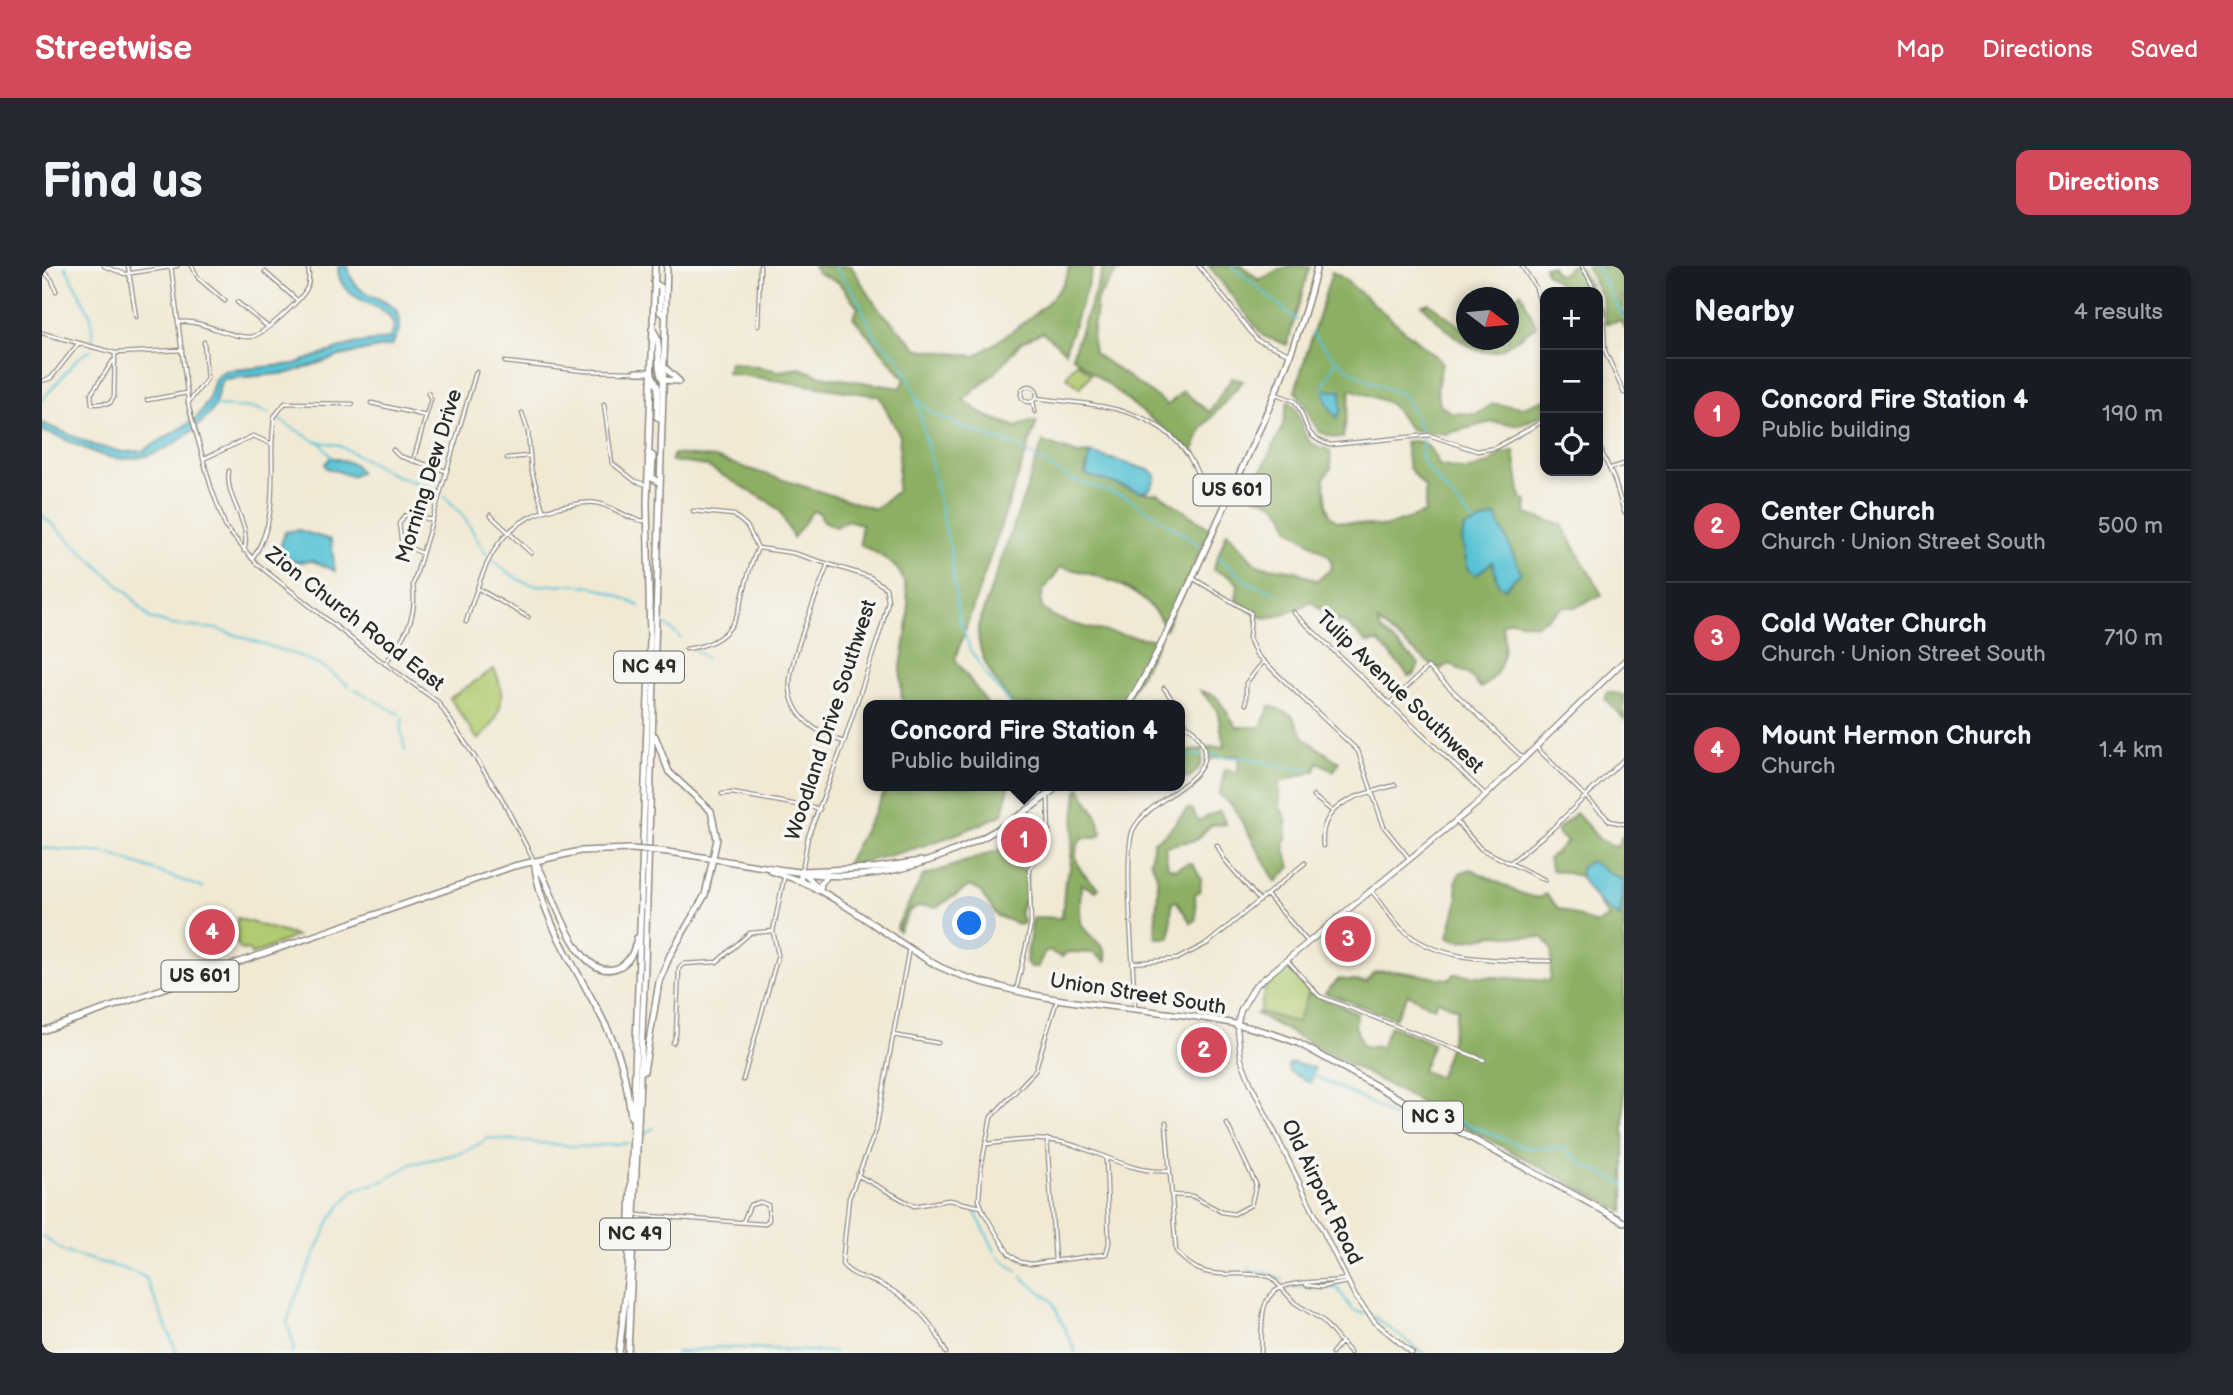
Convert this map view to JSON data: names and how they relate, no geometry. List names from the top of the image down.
{
  "streets": {
    "main road": [
      "US 601",
      "NC 49",
      "Union Street South",
      "NC 3"
    ],
    "street": [
      "Morning Dew Drive",
      "Zion Church Road East",
      "Tulip Avenue Southwest",
      "Woodland Drive Southwest",
      "Old Airport Road"
    ]
  },
  "crossings": [
    ["Morning Dew Drive", "Zion Church Road East"],
    ["US 601", "Zion Church Road East"],
    ["US 601", "Woodland Drive Southwest"],
    ["US 601", "Union Street South"],
    ["Tulip Avenue Southwest", "Union Street South"],
    ["Woodland Drive Southwest", "Union Street South"],
    ["Union Street South", "NC 3"],
    ["Union Street South", "Old Airport Road"],
    ["NC 3", "Old Airport Road"]
  ],
  "north": "right",
  "page": {
    "header": "Streetwise",
    "nav": ["Map", "Directions", "Saved"],
    "buttons": "Directions",
    "title": "Find us",
    "heading": ["Nearby", "4 results"],
    "map_buttons": ["+", "−"],
    "list": [
      {
        "mark": "1",
        "name": "Concord Fire Station 4",
        "note": "Public building",
        "value": "190 m"
      },
      {
        "mark": "2",
        "name": "Center Church",
        "note": "Church · Union Street South",
        "value": "500 m"
      },
      {
        "mark": "3",
        "name": "Cold Water Church",
        "note": "Church · Union Street South",
        "value": "710 m"
      },
      {
        "mark": "4",
        "name": "Mount Hermon Church",
        "note": "Church",
        "value": "1.4 km"
      }
    ],
    "popup": ["Concord Fire Station 4", "Public building"],
    "pins": [
      "1",
      "4",
      "3",
      "2"
    ]
  }
}
